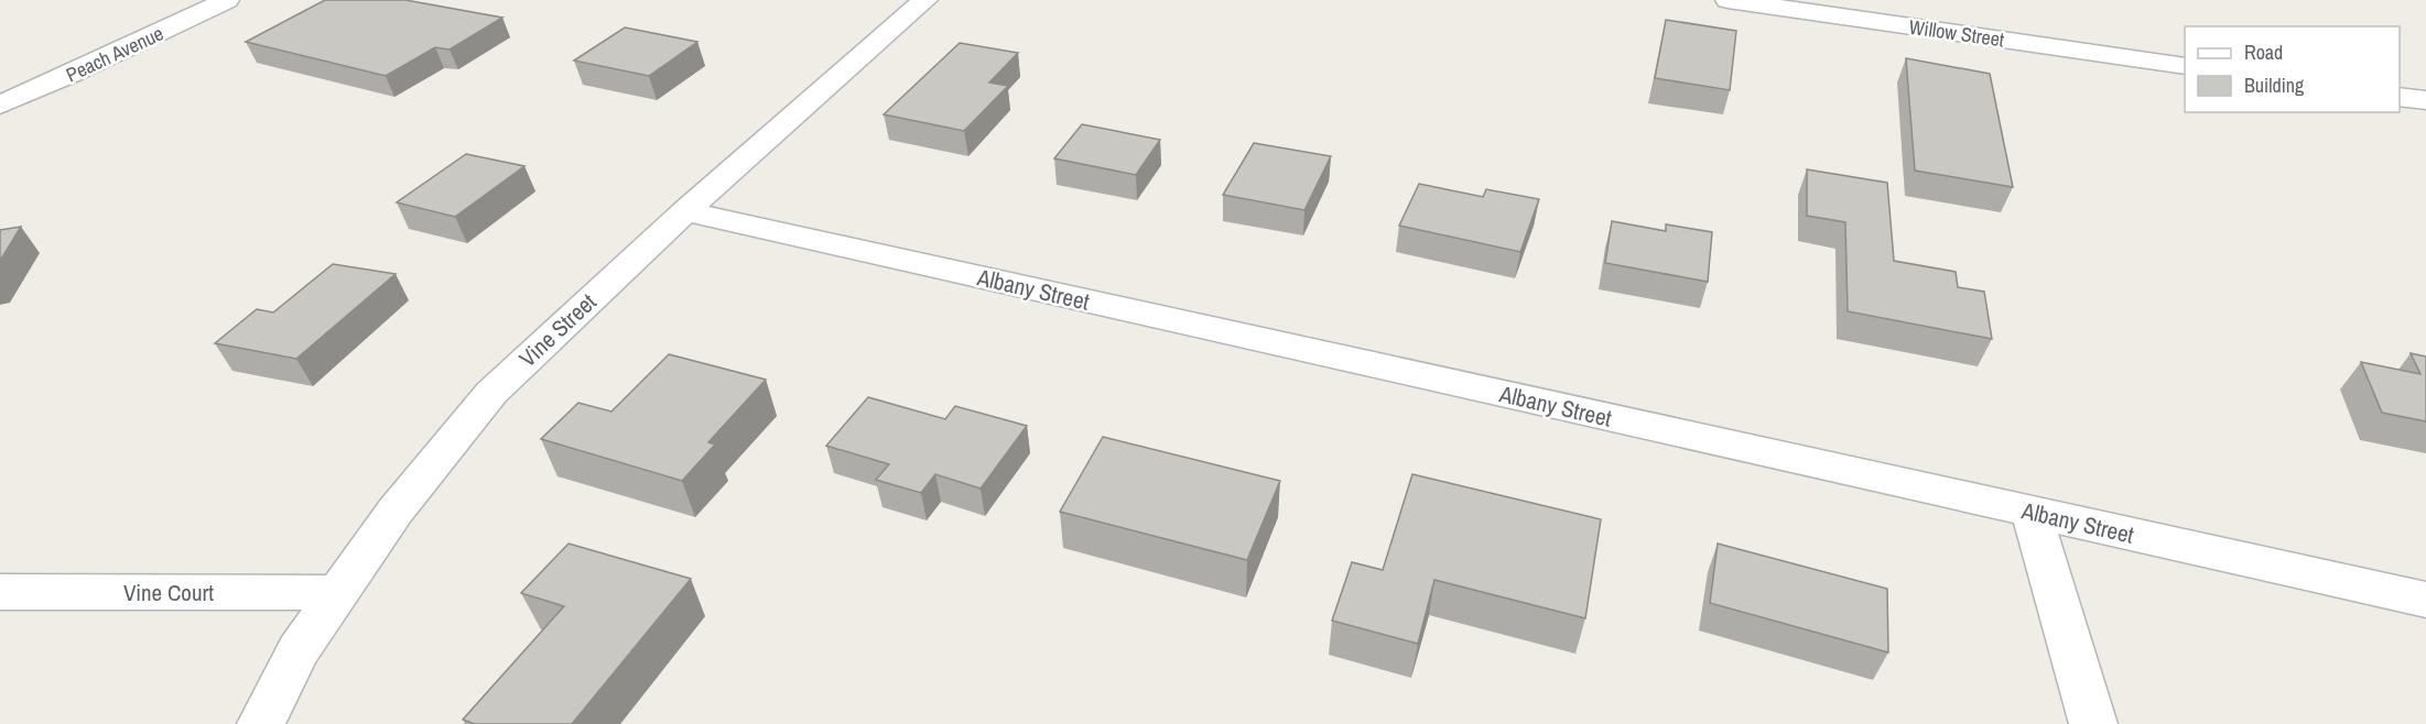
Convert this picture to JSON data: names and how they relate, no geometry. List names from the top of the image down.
{
  "streets": {
    "street": [
      "Willow Street",
      "Peach Avenue",
      "Albany Street",
      "Vine Street",
      "Vine Court"
    ]
  },
  "crossings": [
    ["Albany Street", "Vine Street"],
    ["Vine Street", "Vine Court"]
  ],
  "legend": ["Road", "Building"]
}
